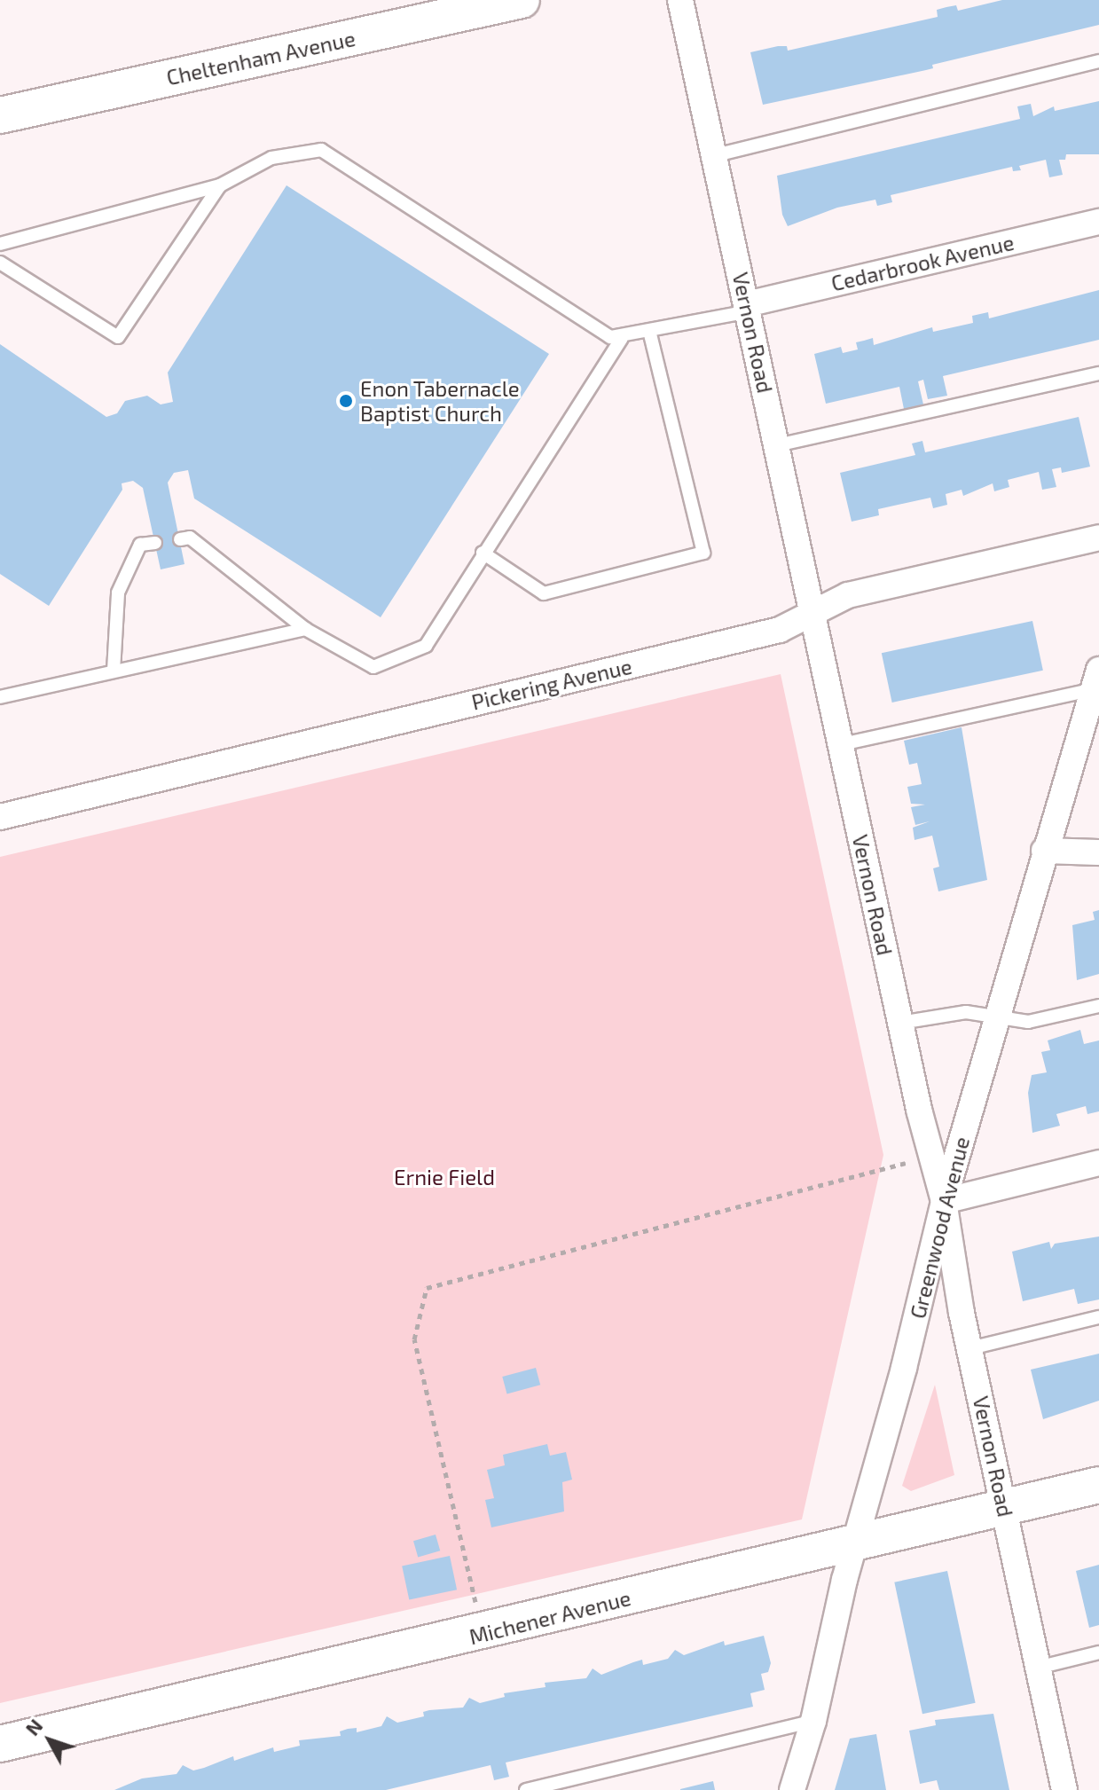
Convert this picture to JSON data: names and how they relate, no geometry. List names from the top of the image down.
{
  "streets": {
    "street": [
      "Cheltenham Avenue",
      "Cedarbrook Avenue",
      "Vernon Road",
      "Pickering Avenue",
      "Greenwood Avenue",
      "Michener Avenue"
    ]
  },
  "crossings": [
    ["Cedarbrook Avenue", "Vernon Road"],
    ["Vernon Road", "Pickering Avenue"],
    ["Vernon Road", "Greenwood Avenue"],
    ["Vernon Road", "Michener Avenue"],
    ["Greenwood Avenue", "Michener Avenue"]
  ],
  "parks": ["Ernie Field"],
  "places": ["Enon Tabernacle Baptist Church"],
  "north": "top left"
}
